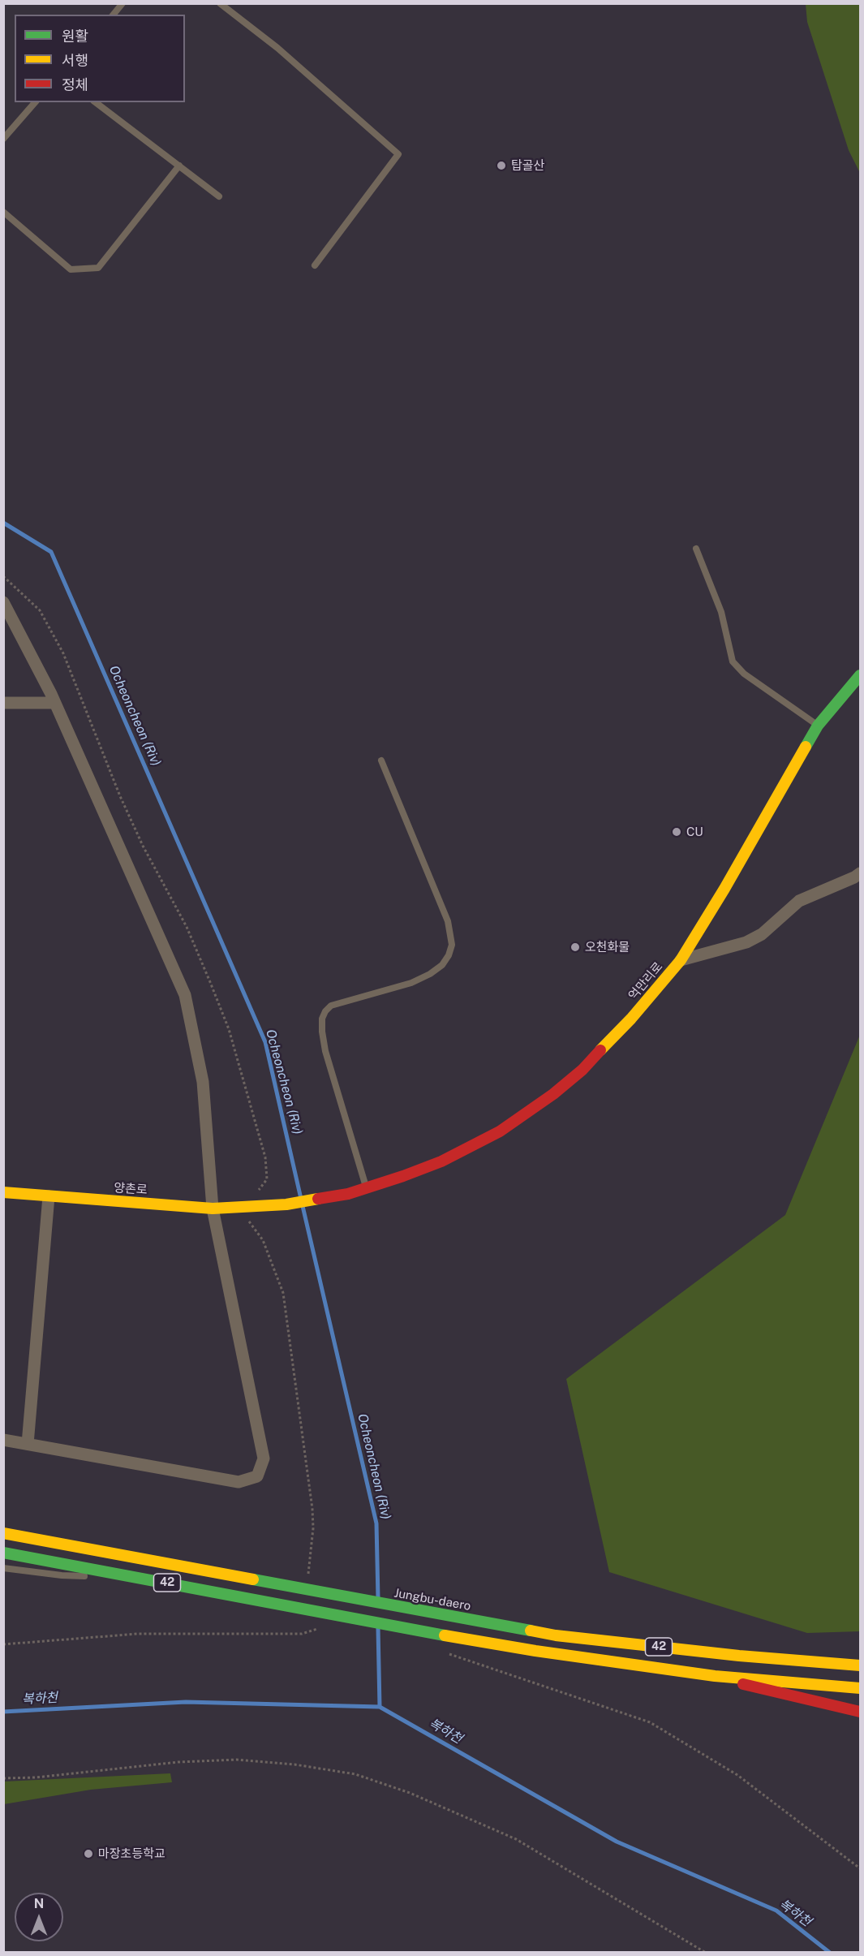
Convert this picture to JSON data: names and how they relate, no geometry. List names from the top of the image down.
{
  "streets": {
    "main road": [
      "억만리로",
      "양촌로",
      "42",
      "Jungbu-daero"
    ]
  },
  "crossings": [
    ["억만리로", "양촌로"]
  ],
  "water": ["Ocheoncheon (Riv)", "복하천"],
  "places": [
    "탑골산",
    "CU",
    "오천화물",
    "마장초등학교"
  ],
  "legend": ["원활", "서행", "정체"],
  "north": "top"
}
